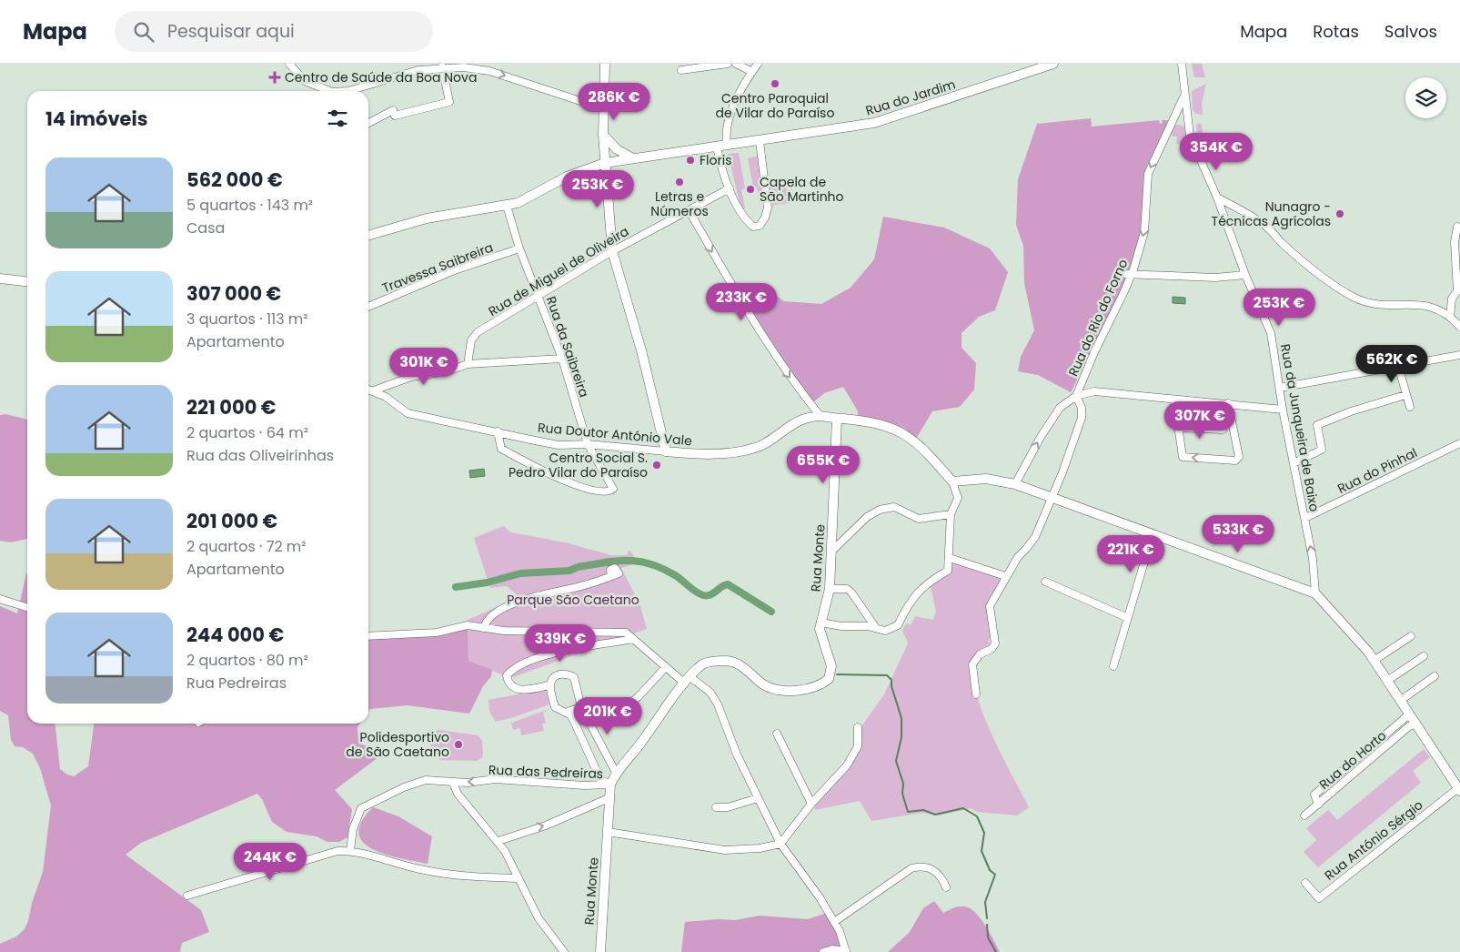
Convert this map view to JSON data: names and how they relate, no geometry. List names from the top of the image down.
{
  "streets": {
    "main road": ["Rua do Jardim", "Rua Doutor António Vale", "Rua Monte"],
    "street": [
      "Travessa Saibreira",
      "Rua de Miguel de Oliveira",
      "Rua do Rio do Forno",
      "Rua da Saibreira",
      "Rua da Junqueira de Baixo",
      "Rua do Pinhal",
      "Rua do Horto",
      "Rua das Pedreiras",
      "Rua António Sérgio"
    ]
  },
  "crossings": [
    ["Rua do Jardim", "Rua da Saibreira"],
    ["Travessa Saibreira", "Rua da Saibreira"],
    ["Rua de Miguel de Oliveira", "Rua da Saibreira"],
    ["Rua do Rio do Forno", "Rua da Junqueira de Baixo"],
    ["Rua da Saibreira", "Rua Doutor António Vale"],
    ["Rua da Junqueira de Baixo", "Rua do Pinhal"],
    ["Rua Monte", "Rua das Pedreiras"]
  ],
  "parks": ["Parque São Caetano"],
  "places": {
    "health": ["Centro de Saúde da Boa Nova"],
    "other": [
      "Centro Paroquial de Vilar do Paraíso",
      "Floris",
      "Letras e Números",
      "Capela de São Martinho",
      "Nunagro - Técnicas Agrícolas",
      "Centro Social S. Pedro Vilar do Paraíso",
      "Polidesportivo de São Caetano"
    ]
  },
  "page": {
    "header": "Mapa",
    "search": "Pesquisar aqui",
    "nav": ["Mapa", "Rotas", "Salvos"],
    "price": [
      "286K €",
      "354K €",
      "253K €",
      "233K €",
      "253K €",
      "562K €",
      "301K €",
      "307K €",
      "655K €",
      "533K €",
      "221K €",
      "339K €",
      "201K €",
      "244K €"
    ],
    "heading": "14 imóveis",
    "list": [
      {
        "name": "562 000 €",
        "note": "5 quartos · 143 m² · Casa"
      },
      {
        "name": "307 000 €",
        "note": "3 quartos · 113 m² · Apartamento"
      },
      {
        "name": "221 000 €",
        "note": "2 quartos · 64 m² · Rua das Oliveirinhas"
      },
      {
        "name": "201 000 €",
        "note": "2 quartos · 72 m² · Apartamento"
      },
      {
        "name": "244 000 €",
        "note": "2 quartos · 80 m² · Rua Pedreiras"
      }
    ]
  }
}
